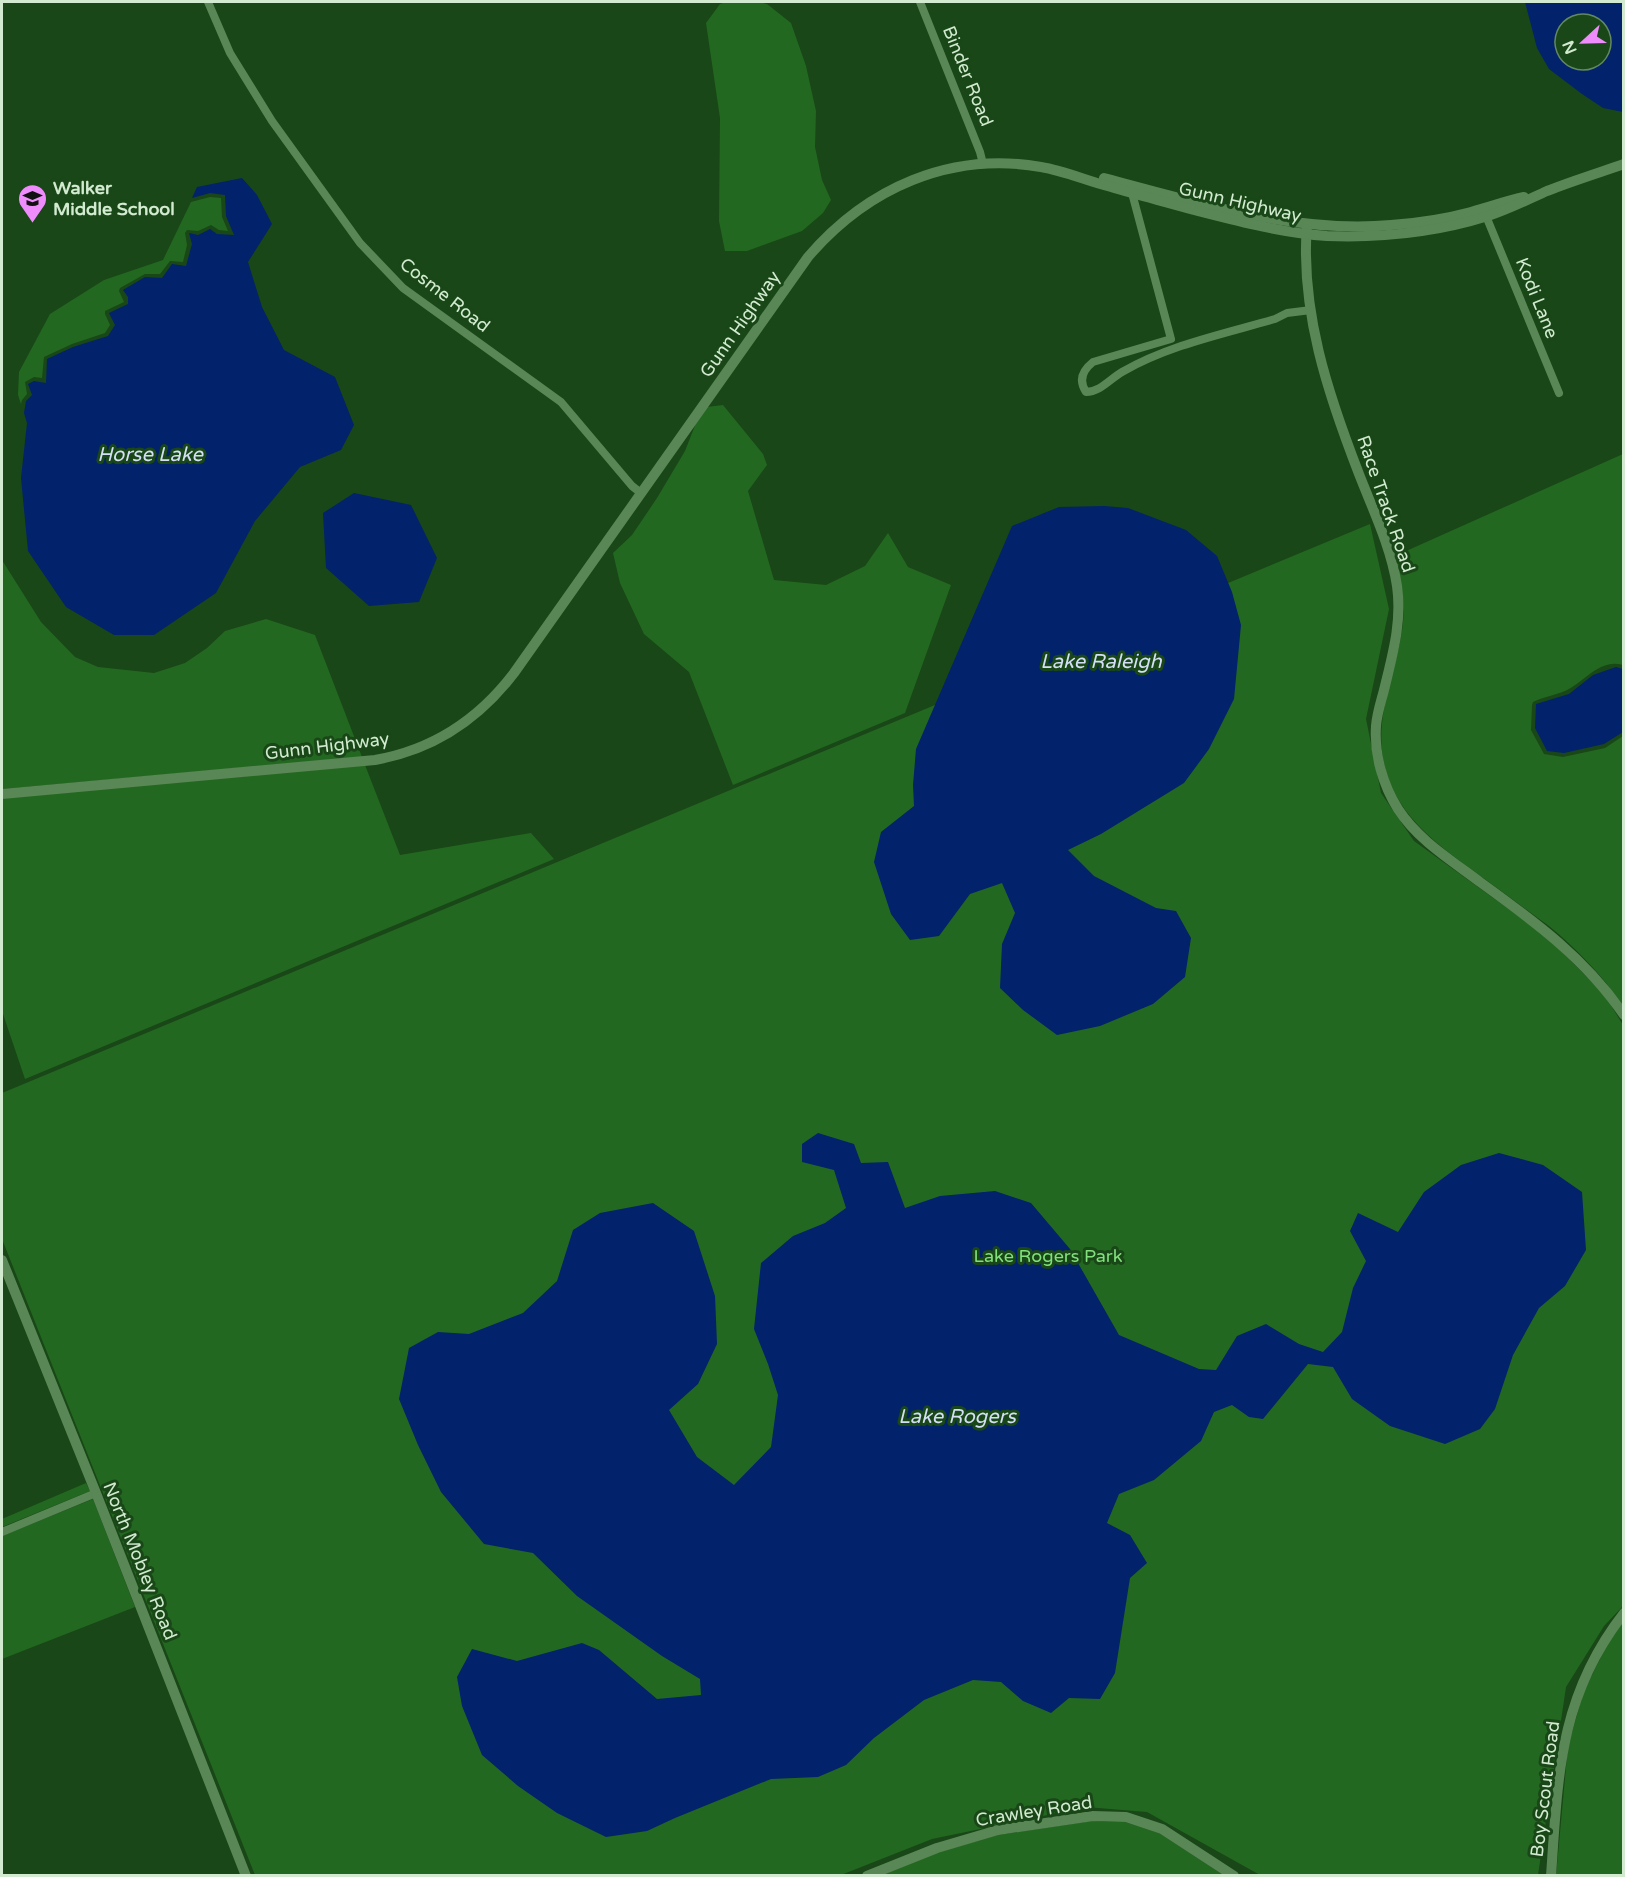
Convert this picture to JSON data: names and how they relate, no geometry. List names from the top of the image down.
{
  "streets": {
    "main road": [
      "Gunn Highway",
      "Race Track Road",
      "North Mobley Road",
      "Boy Scout Road",
      "Crawley Road"
    ],
    "street": ["Binder Road", "Cosme Road", "Kodi Lane"]
  },
  "crossings": [
    ["Binder Road", "Gunn Highway"],
    ["Gunn Highway", "Cosme Road"],
    ["Gunn Highway", "Kodi Lane"],
    ["Gunn Highway", "Race Track Road"]
  ],
  "water": ["Horse Lake", "Lake Raleigh", "Lake Rogers"],
  "parks": ["Lake Rogers Park"],
  "places": {
    "school or university": ["Walker Middle School"]
  },
  "north": "left"
}
